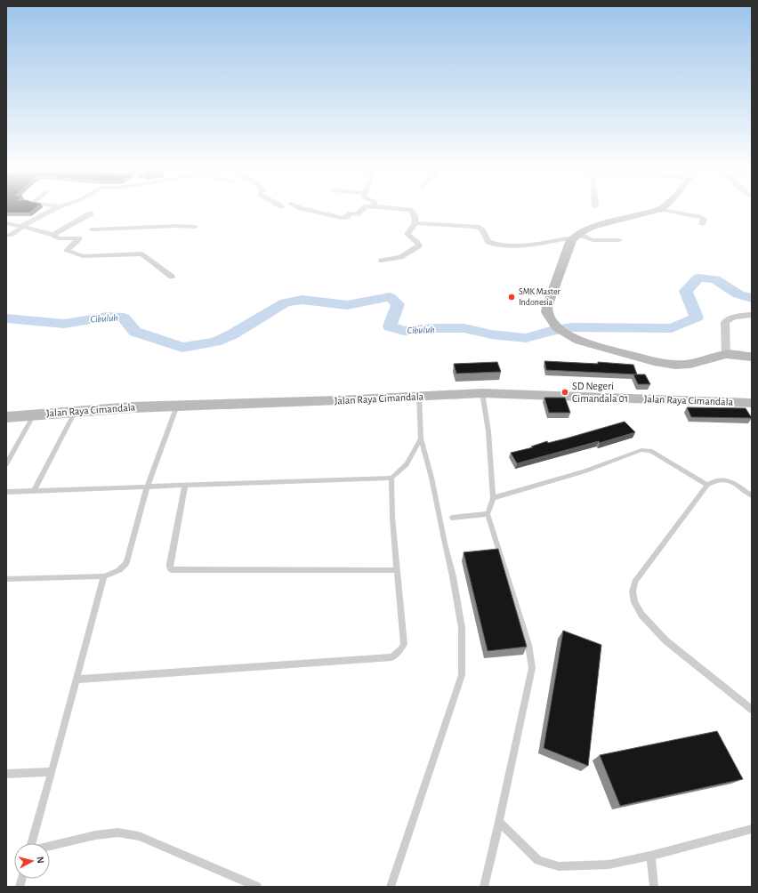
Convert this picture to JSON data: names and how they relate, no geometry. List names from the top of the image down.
{
  "streets": {
    "street": ["Jalan Raya Cimandala"]
  },
  "water": ["Cibuluh"],
  "places": ["SMK Master Indonesia", "SD Negeri Cimandala 01"],
  "north": "right"
}
